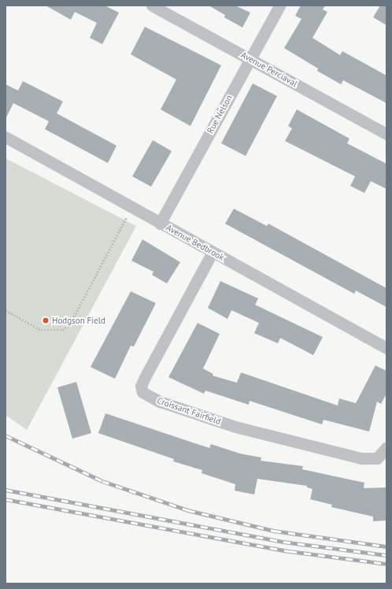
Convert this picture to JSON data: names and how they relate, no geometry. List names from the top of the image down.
{
  "streets": {
    "street": [
      "Avenue Perciaval",
      "Rue Nelson",
      "Avenue Bedbrook",
      "Croissant Fairfield"
    ]
  },
  "crossings": [
    ["Avenue Perciaval", "Rue Nelson"],
    ["Rue Nelson", "Avenue Bedbrook"],
    ["Avenue Bedbrook", "Croissant Fairfield"]
  ],
  "places": ["Hodgson Field"]
}
